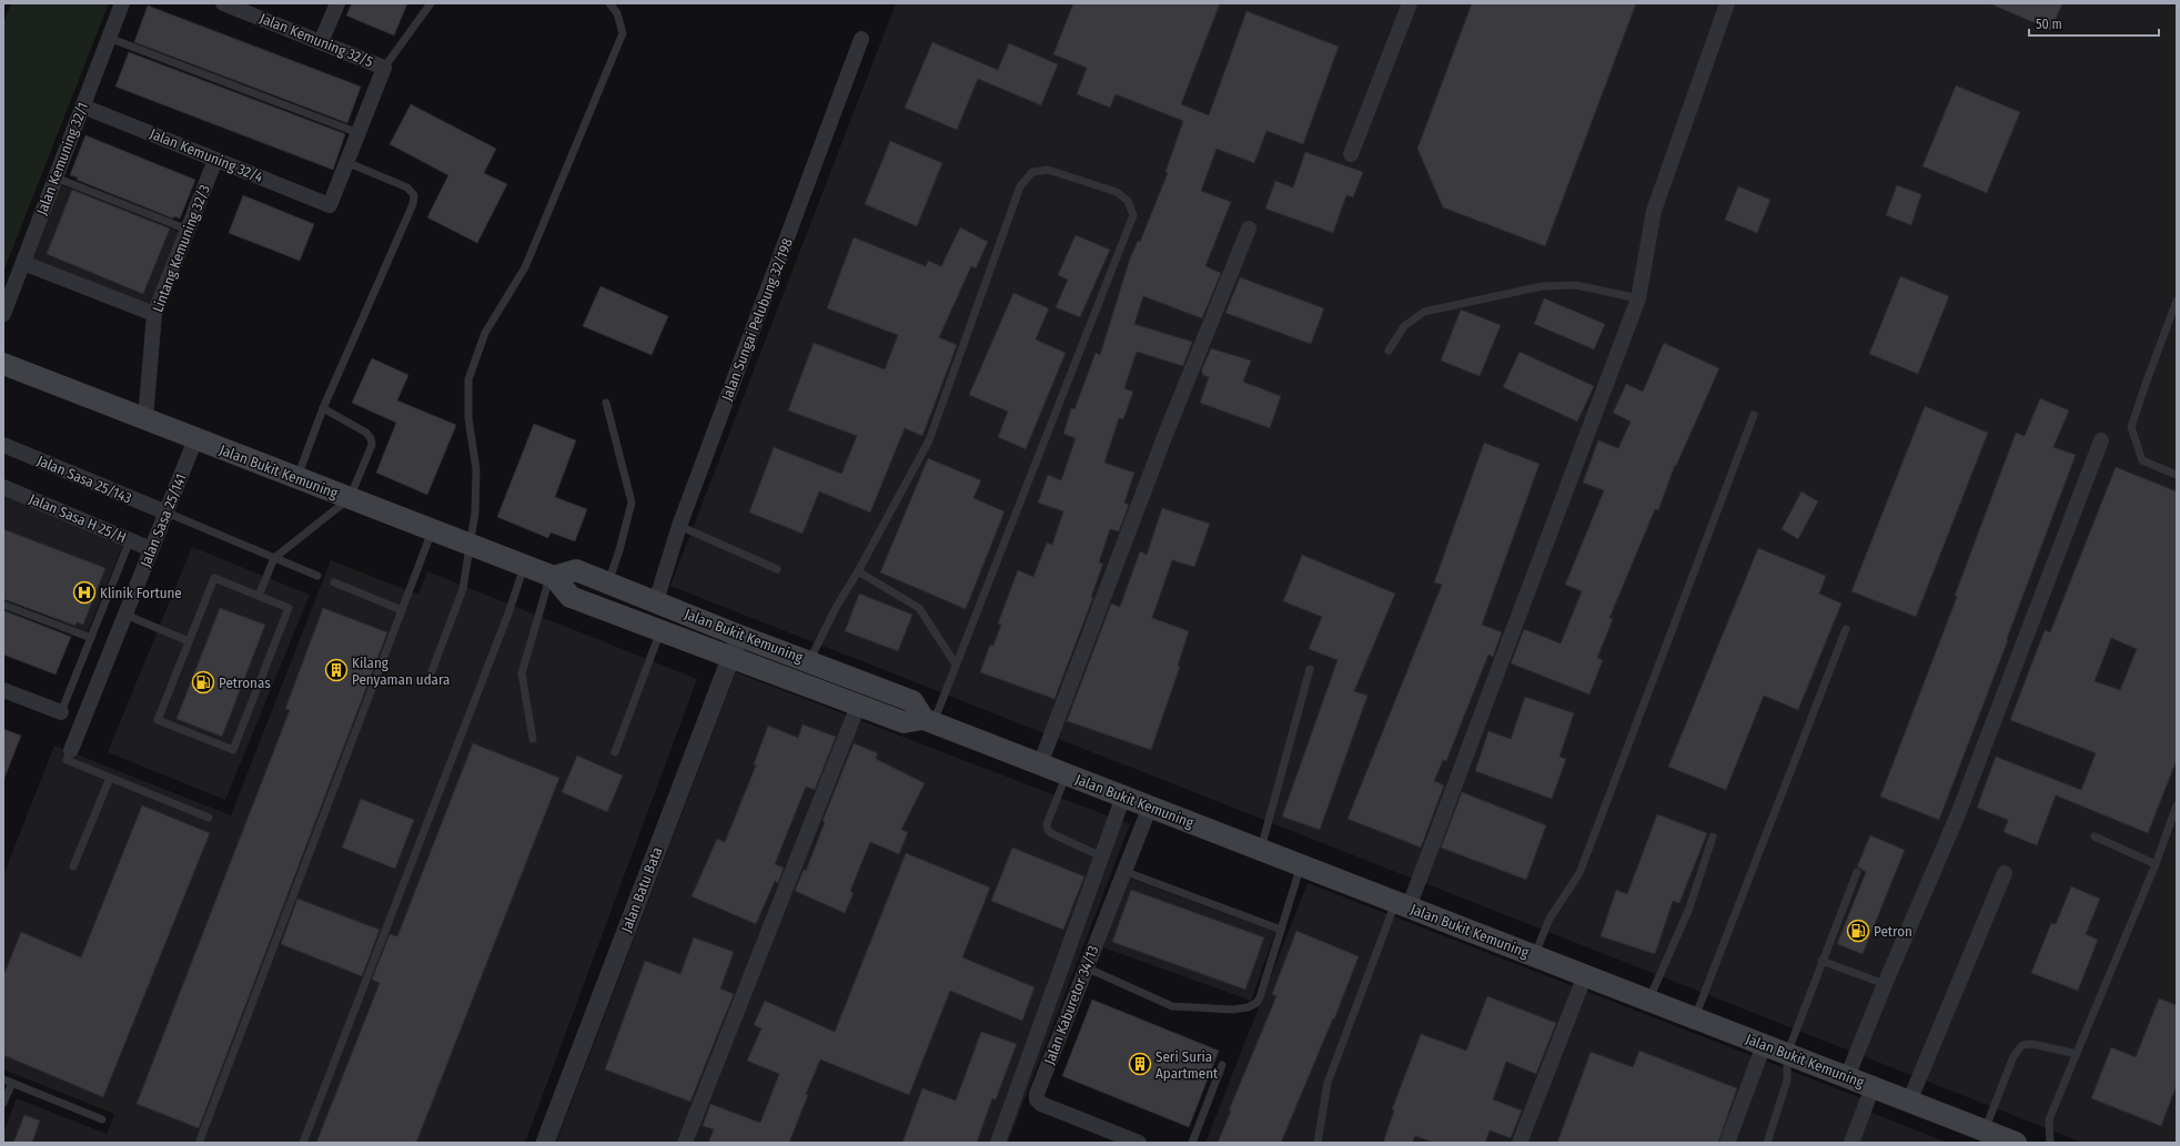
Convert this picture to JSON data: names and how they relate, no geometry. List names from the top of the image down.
{
  "streets": {
    "main road": ["Jalan Bukit Kemuning"],
    "street": [
      "Jalan Kemuning 32/5",
      "Jalan Kemuning 32/4",
      "Jalan Kemuning 32/1",
      "Lintang Kemuning 32/3",
      "Jalan Sungai Pelubung 32/198",
      "Jalan Sasa 25/143",
      "Jalan Sasa H 25/H",
      "Jalan Sasa 25/141",
      "Jalan Batu Bata",
      "Jalan Kaburetor 34/13"
    ]
  },
  "crossings": [
    ["Jalan Kemuning 32/4", "Jalan Kemuning 32/1"],
    ["Jalan Kemuning 32/4", "Lintang Kemuning 32/3"],
    ["Lintang Kemuning 32/3", "Jalan Bukit Kemuning"],
    ["Jalan Sungai Pelubung 32/198", "Jalan Bukit Kemuning"],
    ["Jalan Bukit Kemuning", "Jalan Sasa 25/141"],
    ["Jalan Bukit Kemuning", "Jalan Batu Bata"],
    ["Jalan Bukit Kemuning", "Jalan Kaburetor 34/13"],
    ["Jalan Sasa 25/143", "Jalan Sasa 25/141"],
    ["Jalan Sasa H 25/H", "Jalan Sasa 25/141"]
  ],
  "places": {
    "hospital": ["Klinik Fortune"],
    "building": ["Kilang Penyaman udara", "Seri Suria Apartment"],
    "fuel station": ["Petronas", "Petron"]
  },
  "scale_bar": "50 m"
}
